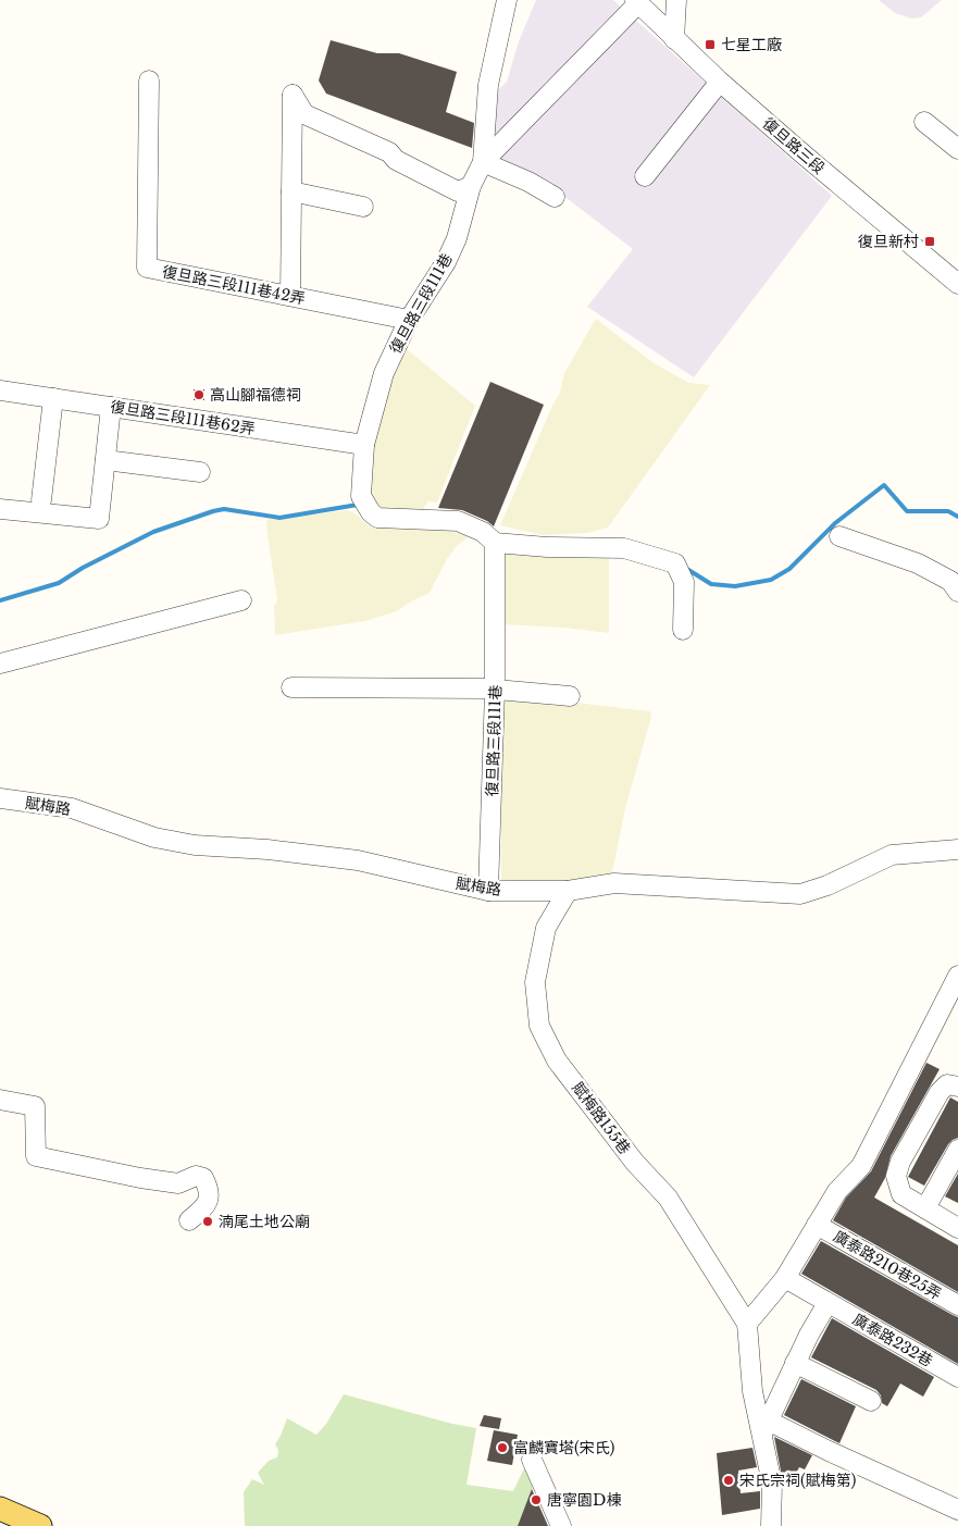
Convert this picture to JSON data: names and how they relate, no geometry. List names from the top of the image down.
{
  "streets": {
    "street": [
      "復旦路三段",
      "復旦路三段111巷42弄",
      "復旦路三段111巷",
      "復旦路三段111巷62弄",
      "賦梅路",
      "賦梅路155巷",
      "廣泰路210巷25弄",
      "廣泰路232巷"
    ]
  },
  "crossings": [
    ["復旦路三段", "復旦路三段111巷"],
    ["復旦路三段111巷42弄", "復旦路三段111巷"],
    ["復旦路三段111巷", "復旦路三段111巷62弄"],
    ["復旦路三段111巷", "賦梅路"],
    ["賦梅路", "賦梅路155巷"]
  ],
  "places": {
    "transit": ["七星工廠", "復旦新村"],
    "other": [
      "高山腳福德祠",
      "湳尾土地公廟",
      "富麟寶塔(宋氏)",
      "宋氏宗祠(賦梅第)",
      "唐寧園D棟"
    ]
  }
}
